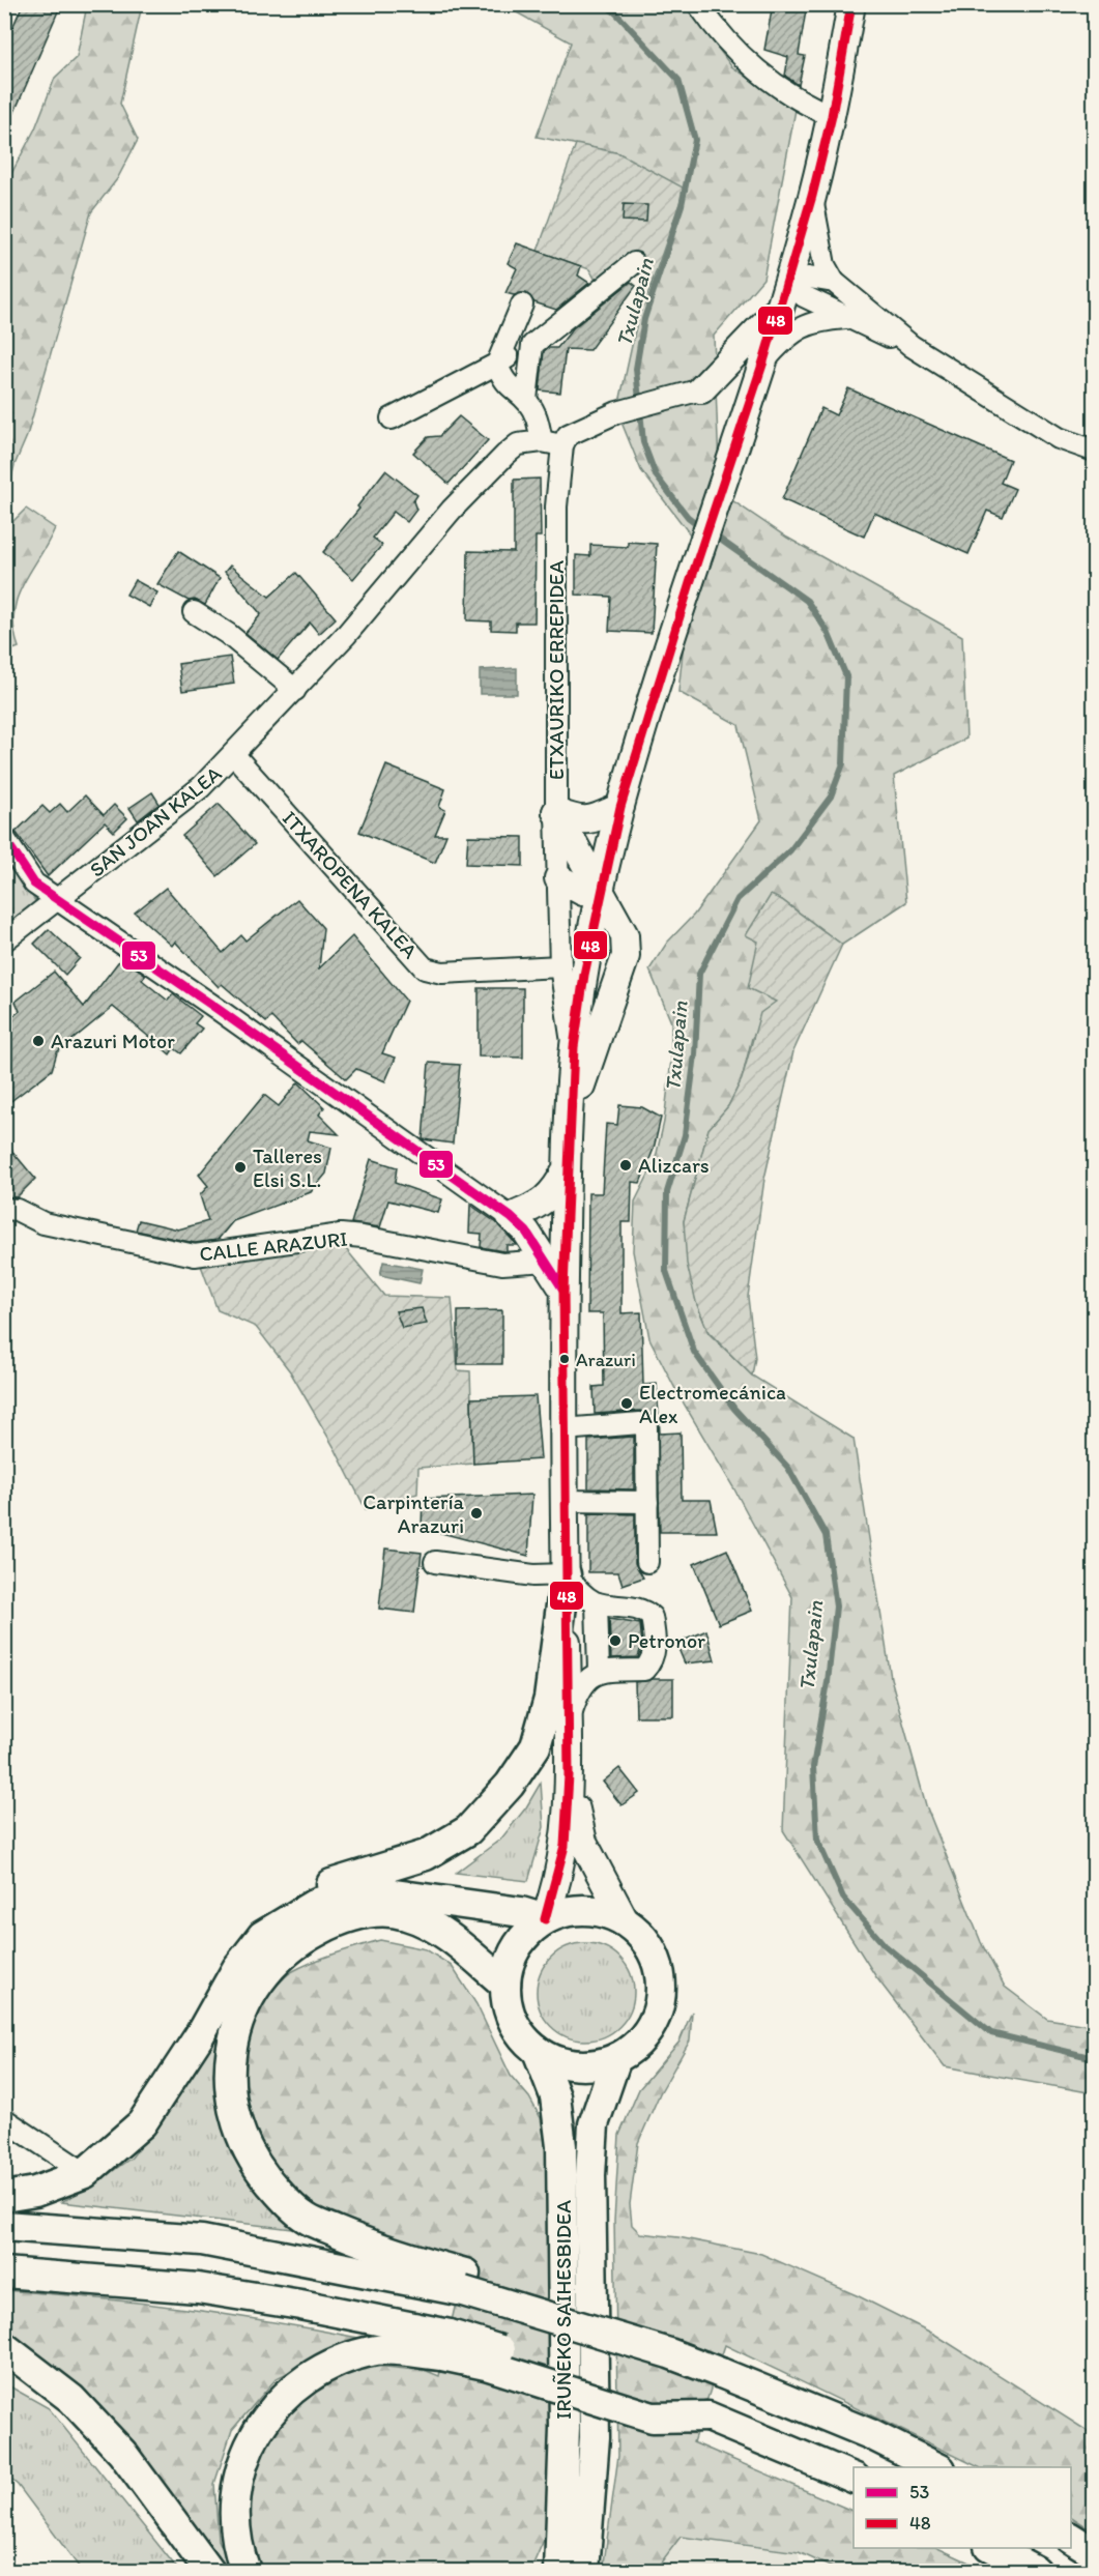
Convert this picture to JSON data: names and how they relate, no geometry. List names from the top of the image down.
{
  "streets": {
    "highway": ["IRUÑEKO SAIHESBIDEA"],
    "street": [
      "ETXAURIKO ERREPIDEA",
      "SAN JOAN KALEA",
      "ITXAROPENA KALEA",
      "CALLE ARAZURI"
    ]
  },
  "crossings": [
    ["ETXAURIKO ERREPIDEA", "SAN JOAN KALEA"],
    ["ETXAURIKO ERREPIDEA", "ITXAROPENA KALEA"],
    ["SAN JOAN KALEA", "ITXAROPENA KALEA"]
  ],
  "water": ["Txulapain"],
  "places": [
    "Arazuri Motor",
    "Alizcars",
    "Talleres Elsi S.L.",
    "Arazuri",
    "Electromecánica Alex",
    "Carpintería Arazuri",
    "Petronor"
  ],
  "lines": ["transit line 48", "transit line 53"],
  "legend": ["53", "48"]
}
